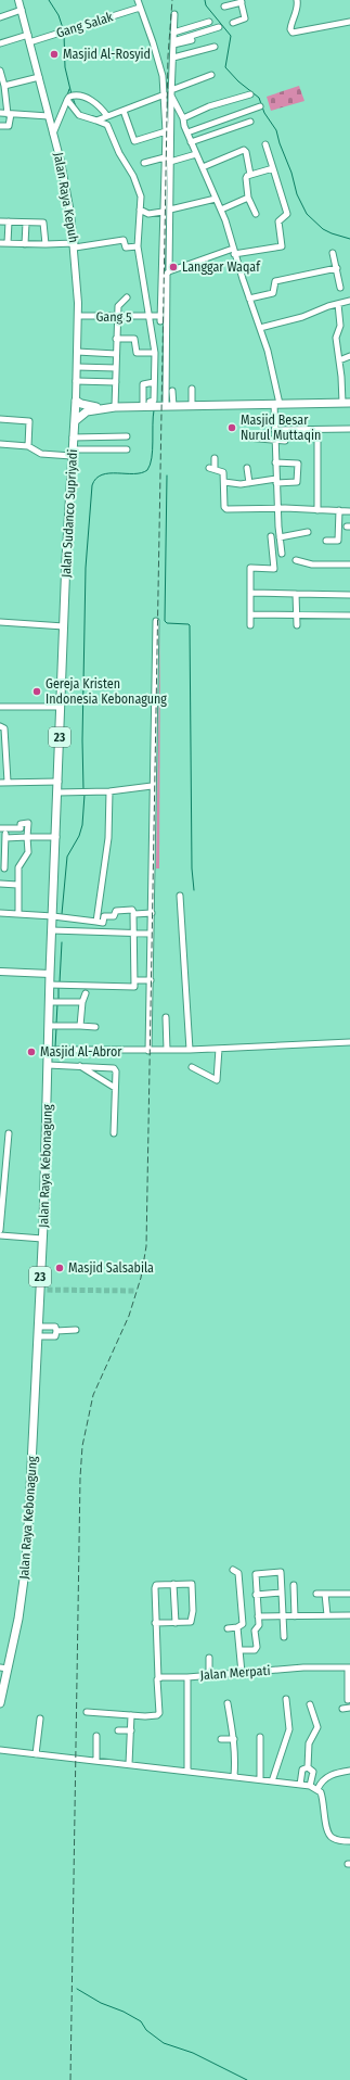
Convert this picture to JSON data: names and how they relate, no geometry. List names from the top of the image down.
{
  "streets": {
    "highway": ["Jalan Sudanco Supriyadi", "23", "Jalan Raya Kebonagung"],
    "main road": ["Jalan Raya Kepuh"],
    "street": ["Gang Salak", "Gang 5", "Jalan Merpati"]
  },
  "crossings": [
    ["Gang Salak", "Jalan Raya Kepuh"],
    ["Jalan Raya Kepuh", "Gang 5"],
    ["Jalan Raya Kepuh", "Jalan Sudanco Supriyadi"],
    ["Jalan Sudanco Supriyadi", "Jalan Raya Kebonagung"]
  ],
  "places": [
    "Masjid Al-Rosyid",
    "Langgar Waqaf",
    "Masjid Besar Nurul Muttaqin",
    "Gereja Kristen Indonesia Kebonagung",
    "Masjid Al-Abror",
    "Masjid Salsabila"
  ]
}
